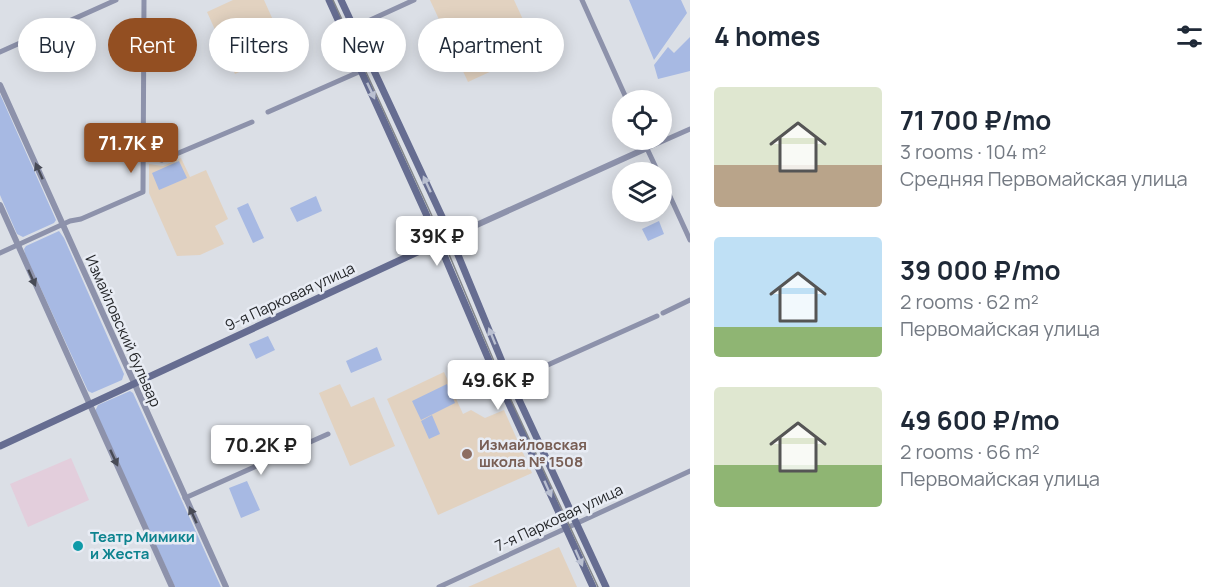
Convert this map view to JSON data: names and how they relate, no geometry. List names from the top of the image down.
{
  "streets": {
    "main road": ["9-я Парковая улица"],
    "street": ["Измайловский бульвар", "7-я Парковая улица"]
  },
  "crossings": [
    ["9-я Парковая улица", "Измайловский бульвар"]
  ],
  "places": ["Измайловская школа № 1508", "Театр Мимики и Жеста"],
  "page": {
    "heading": "4 homes",
    "chip": [
      "Buy",
      "Rent",
      "Filters",
      "New",
      "Apartment"
    ],
    "list": [
      {
        "name": "71 700 ₽/mo",
        "note": "3 rooms · 104 m² · Средняя Первомайская улица"
      },
      {
        "name": "39 000 ₽/mo",
        "note": "2 rooms · 62 m² · Первомайская улица"
      },
      {
        "name": "49 600 ₽/mo",
        "note": "2 rooms · 66 m² · Первомайская улица"
      }
    ],
    "price": [
      "71.7K ₽",
      "39K ₽",
      "49.6K ₽",
      "70.2K ₽"
    ]
  }
}
